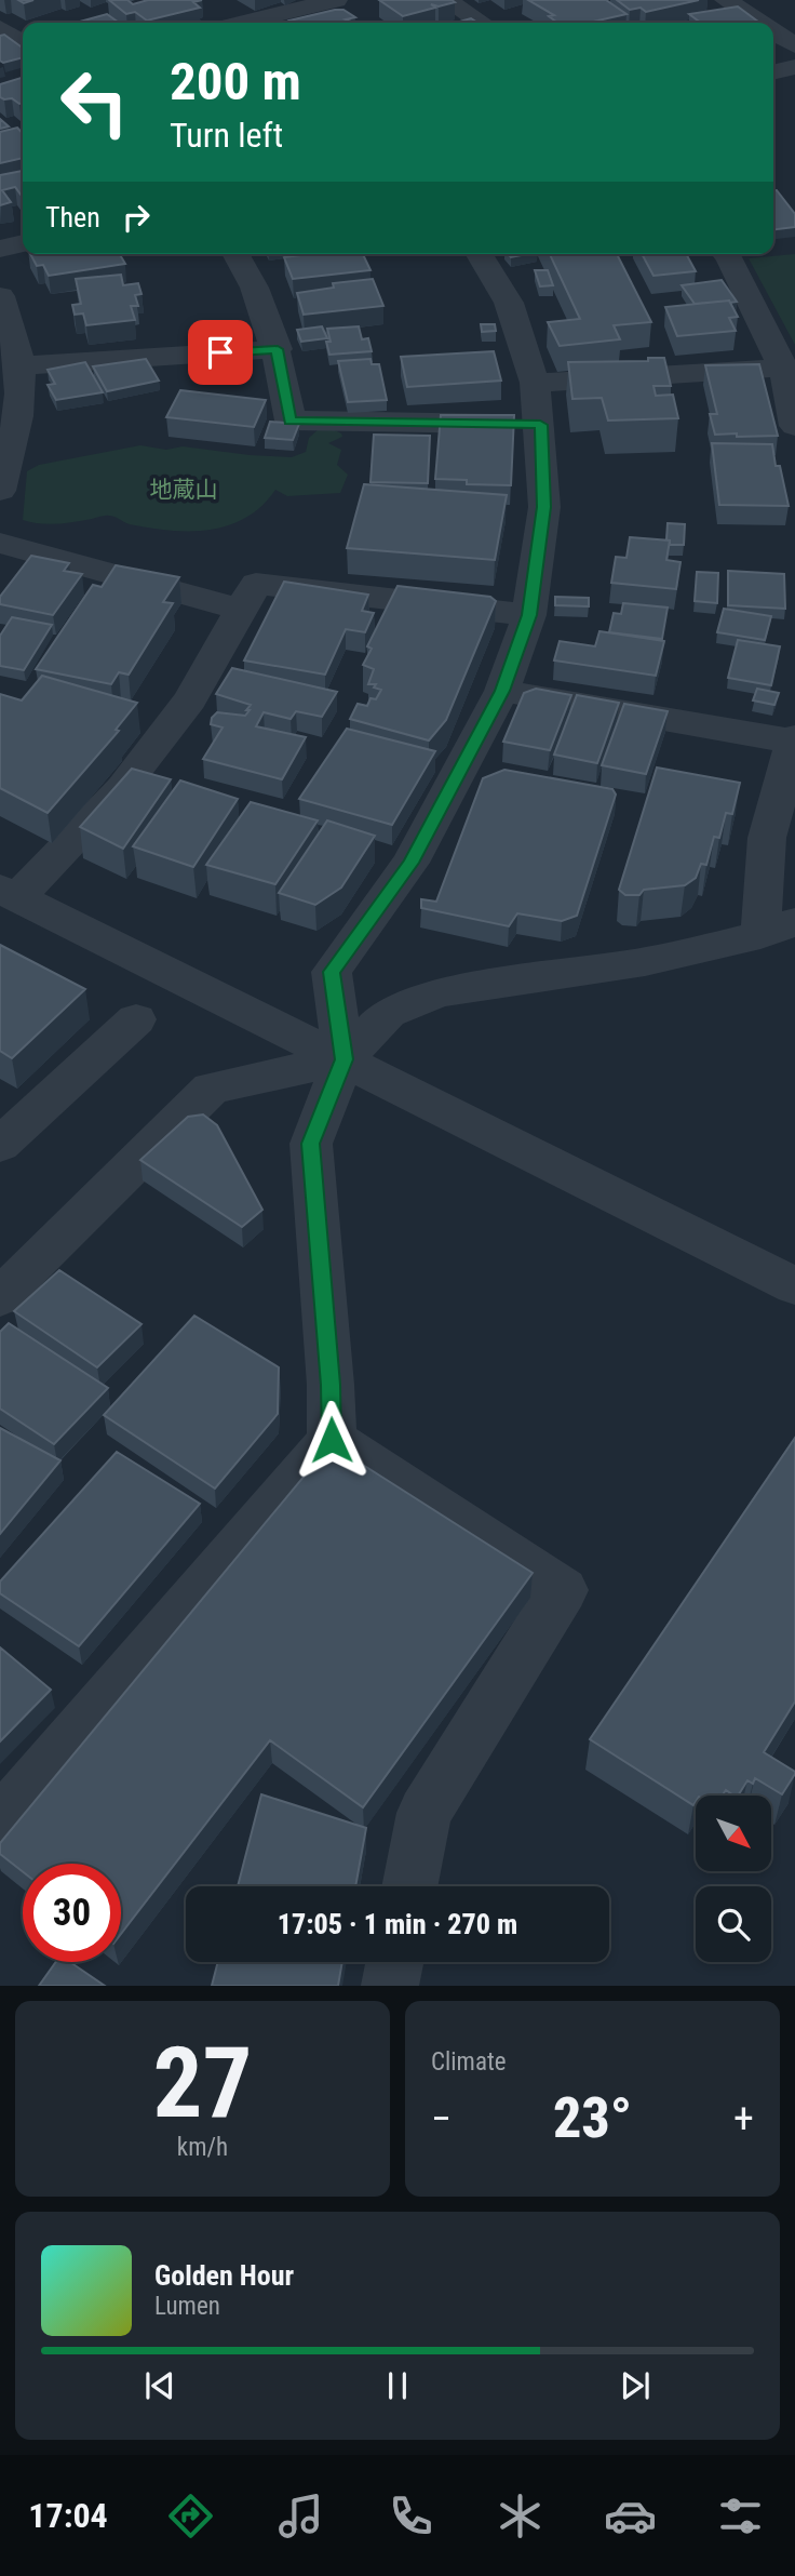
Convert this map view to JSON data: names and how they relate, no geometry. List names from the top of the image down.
{
  "parks": ["地蔵山"],
  "north": "bottom right",
  "page": {
    "turn": ["200 m", "Turn left"],
    "then": "Then",
    "limit": "30",
    "trip": "17:05 · 1 min · 270 m",
    "tile": [
      ["27", "km/h"],
      "Climate"
    ],
    "heat": ["−", "23°", "+"],
    "song": ["Golden Hour", "Lumen"],
    "tabs": "17:04"
  }
}
